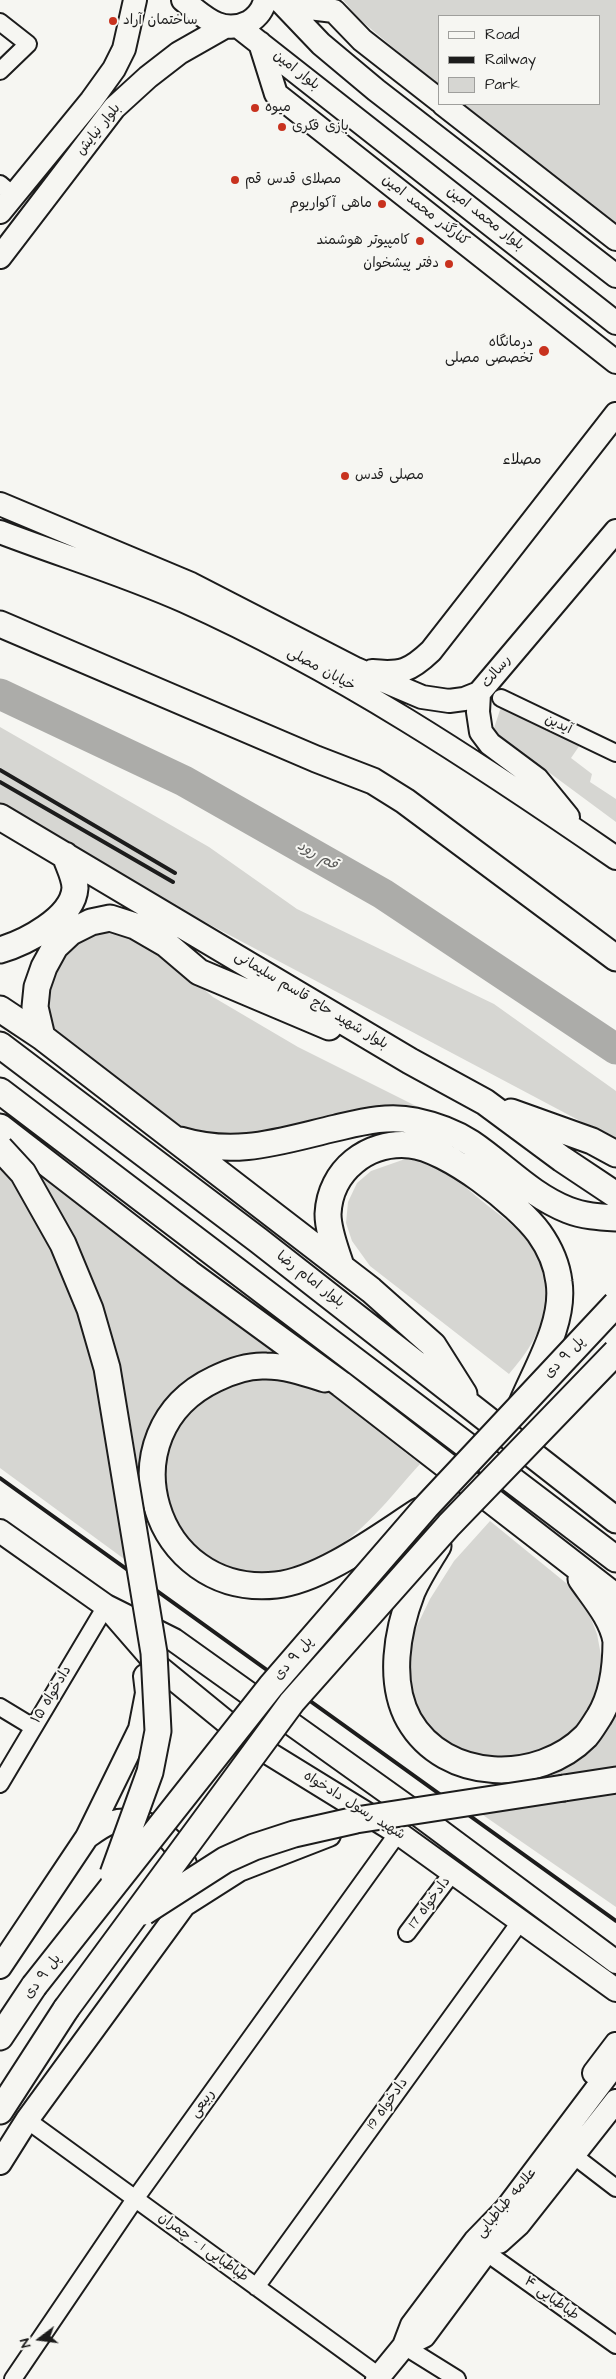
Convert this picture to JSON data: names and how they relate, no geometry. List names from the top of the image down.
{
  "streets": {
    "main road": ["بلوار شهید حاج قاسم سلیمانی", "بلوار امام رضا", "پل ۹ دی"],
    "street": [
      "بلوار امین",
      "بلوار نیایش",
      "کنارگذر محمد امین",
      "بلوار محمد امین",
      "خیابان مصلی",
      "رسالت",
      "آیدین",
      "دادخواه ۱۵",
      "شهید رسول دادخواه",
      "دادخواه 17",
      "ربیعی",
      "دادخواه 19",
      "علامه طباطبایی",
      "طباطبایی 1 - چمران",
      "طباطبایی ۴"
    ]
  },
  "crossings": [
    ["بلوار امین", "بلوار نیایش"],
    ["بلوار امین", "کنارگذر محمد امین"],
    ["بلوار امین", "بلوار محمد امین"],
    ["خیابان مصلی", "رسالت"],
    ["خیابان مصلی", "آیدین"],
    ["رسالت", "آیدین"],
    ["دادخواه ۱۵", "شهید رسول دادخواه"],
    ["شهید رسول دادخواه", "دادخواه 17"],
    ["شهید رسول دادخواه", "ربیعی"],
    ["شهید رسول دادخواه", "دادخواه 19"],
    ["ربیعی", "طباطبایی 1 - چمران"],
    ["دادخواه 19", "طباطبایی 1 - چمران"],
    ["علامه طباطبایی", "طباطبایی 1 - چمران"],
    ["علامه طباطبایی", "طباطبایی ۴"]
  ],
  "districts": ["مصلاء"],
  "water": ["قم رود"],
  "places": [
    "ساختمان آراد",
    "میوه",
    "بازی فکری",
    "مصلای قدس قم",
    "ماهی آکواریوم",
    "کامپیوتر هوشمند",
    "دفتر پیشخوان",
    "درمانگاه تخصصی مصلی",
    "مصلی قدس"
  ],
  "legend": ["Road", "Railway", "Park"],
  "north": "left"
}
